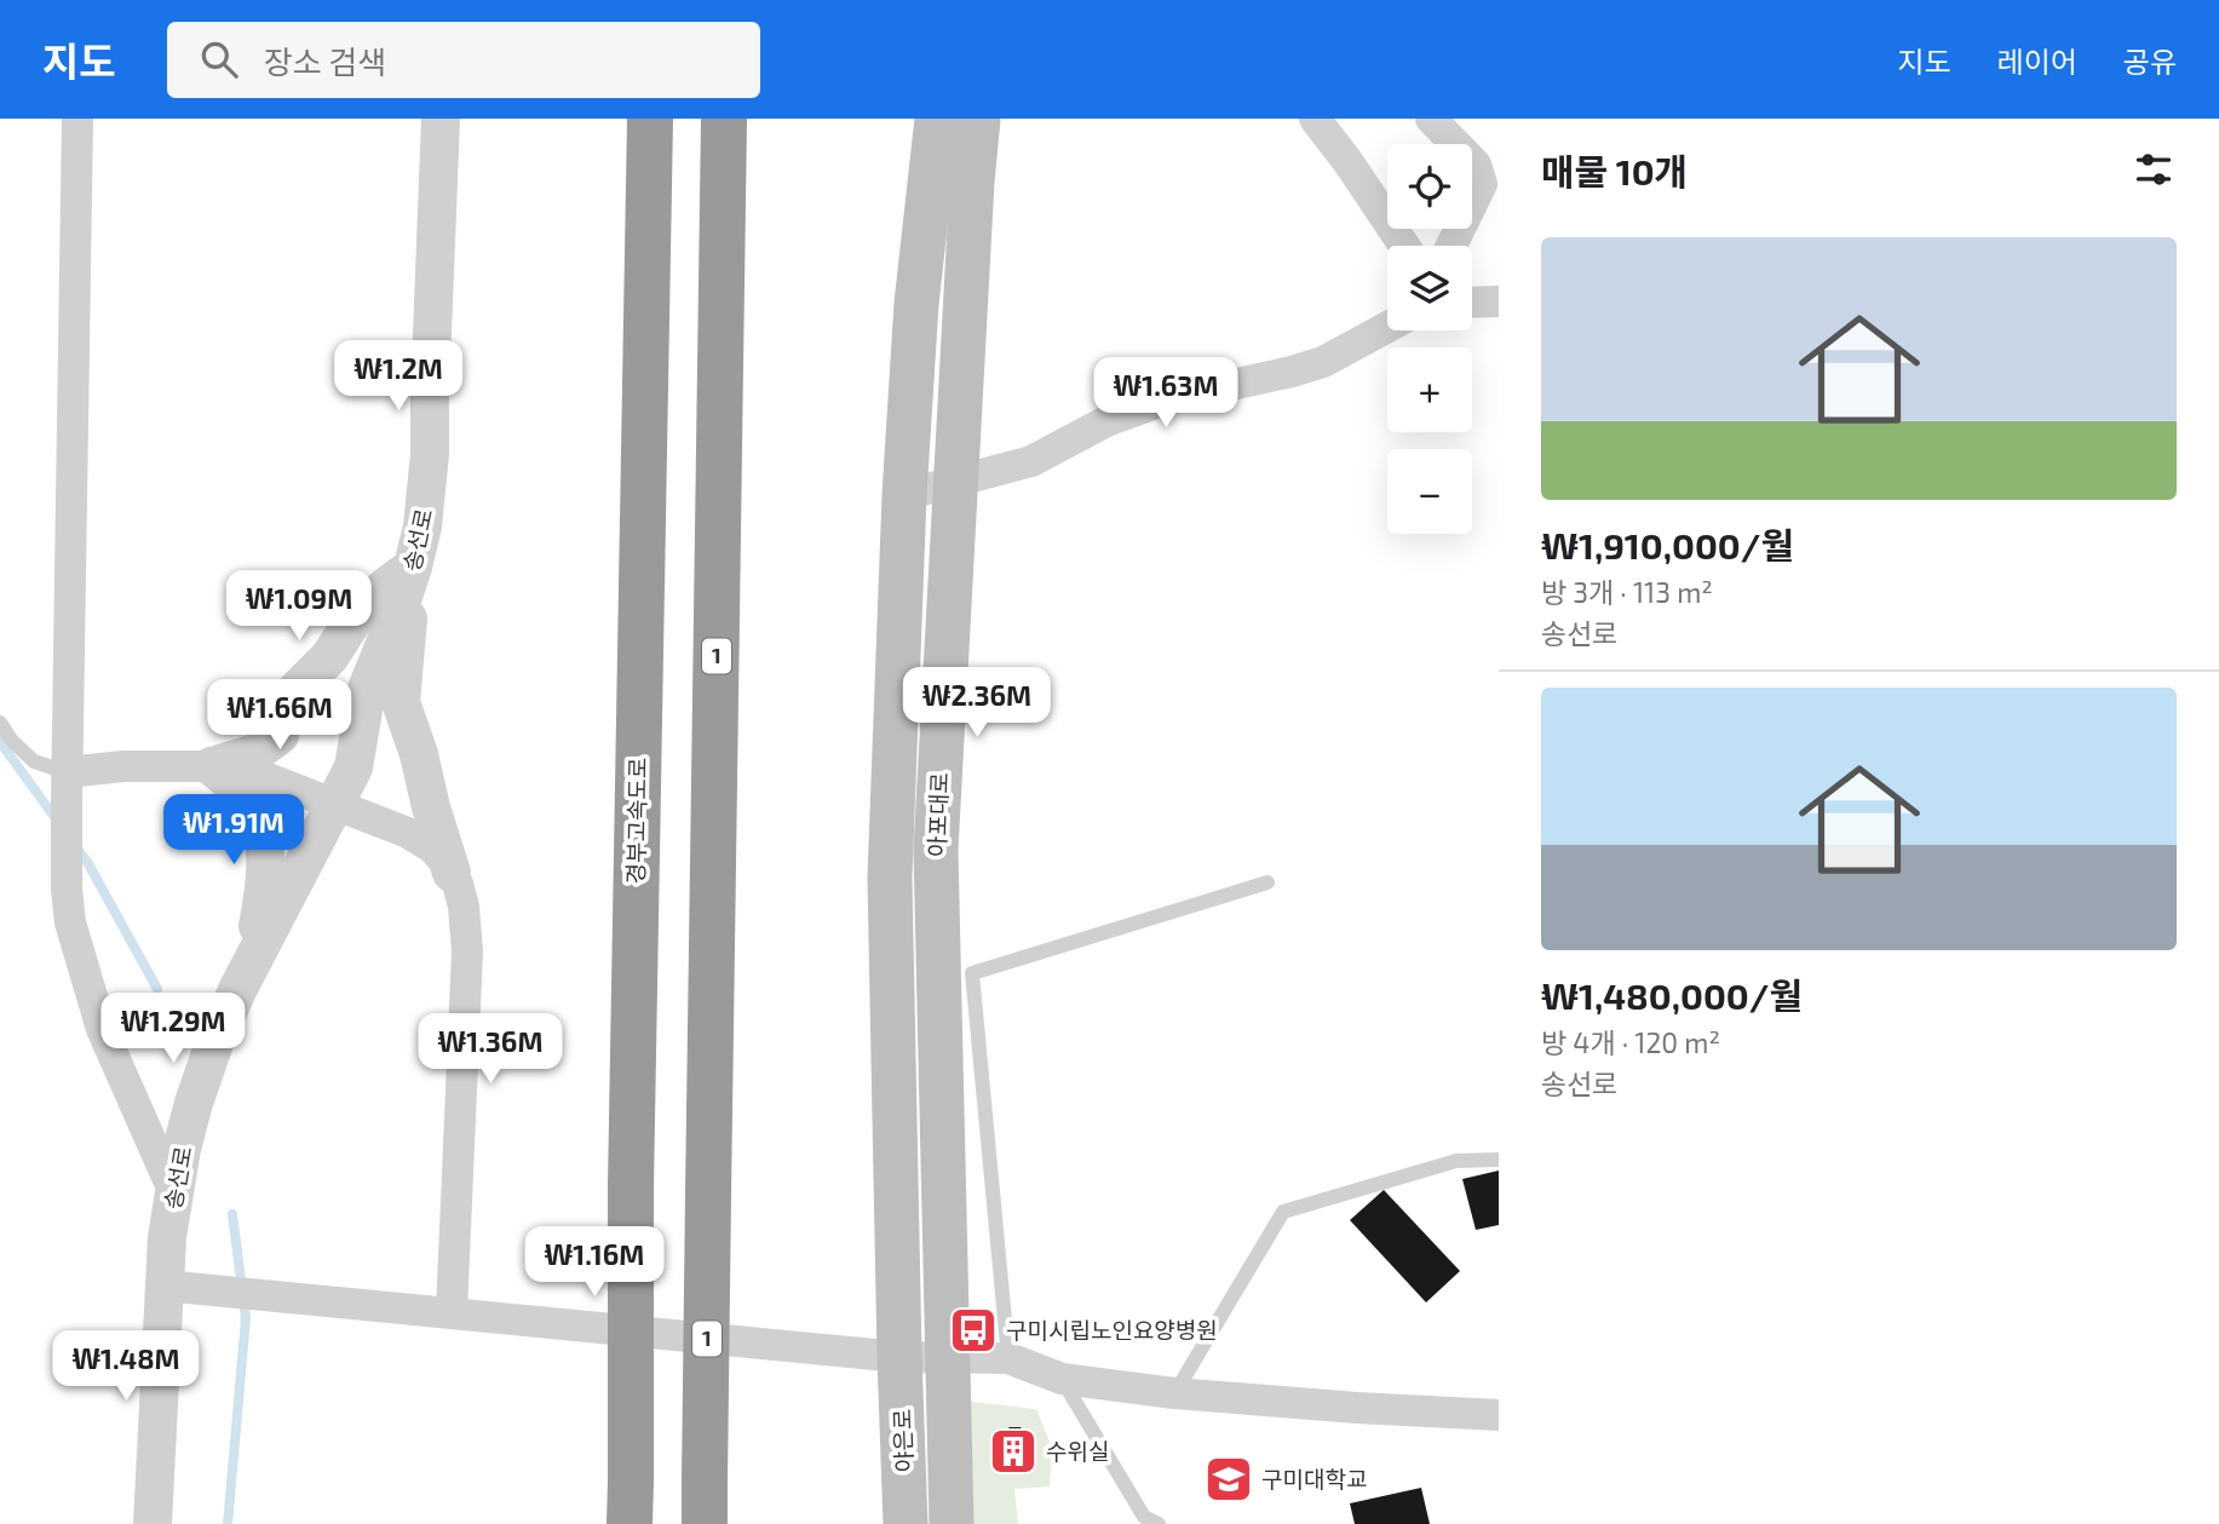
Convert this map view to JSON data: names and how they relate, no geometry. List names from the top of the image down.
{
  "streets": {
    "highway": ["1", "경부고속도로"],
    "main road": ["아포대로", "야은로"],
    "street": ["송선로"]
  },
  "crossings": [
    ["아포대로", "야은로"]
  ],
  "places": {
    "bus stop": ["구미시립노인요양병원"],
    "building": ["수위실"],
    "school or university": ["구미대학교"]
  },
  "page": {
    "header": "지도",
    "search": "장소 검색",
    "nav": ["지도", "레이어", "공유"],
    "heading": "매물 10개",
    "map_buttons": ["+", "−"],
    "list": [
      {
        "name": "₩1,910,000/월",
        "note": "방 3개 · 113 m² · 송선로"
      },
      {
        "name": "₩1,480,000/월",
        "note": "방 4개 · 120 m² · 송선로"
      }
    ],
    "price": [
      "₩1.2M",
      "₩1.63M",
      "₩1.09M",
      "₩2.36M",
      "₩1.66M",
      "₩1.91M",
      "₩1.29M",
      "₩1.36M",
      "₩1.16M",
      "₩1.48M"
    ]
  }
}
